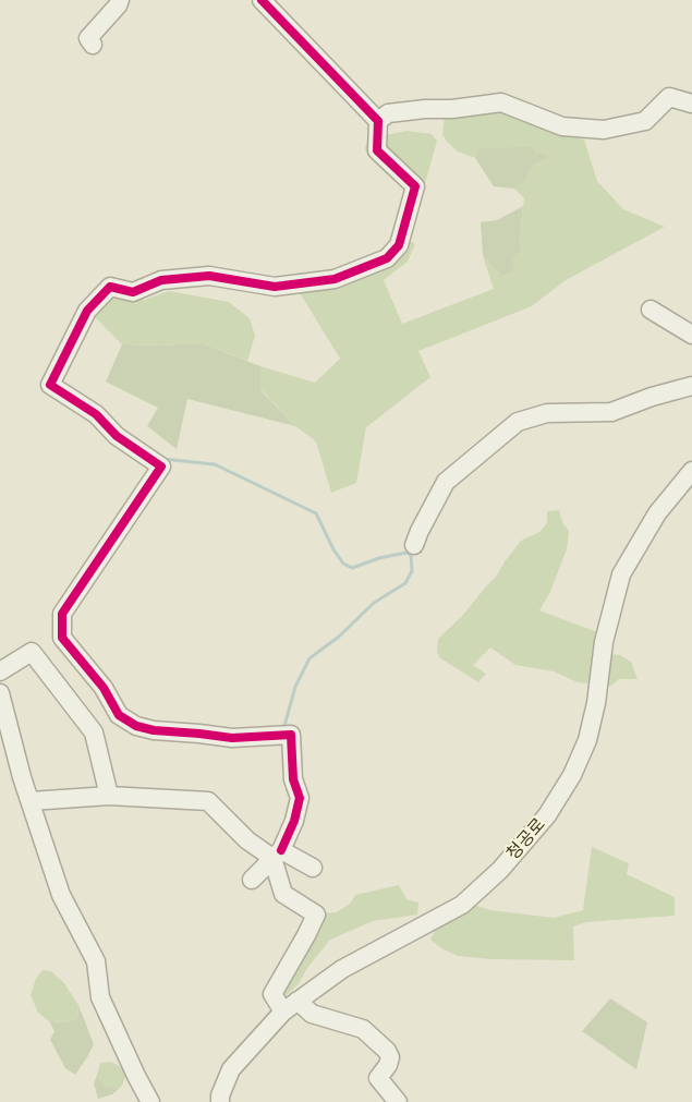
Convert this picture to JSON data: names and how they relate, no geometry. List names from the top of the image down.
{
  "streets": {
    "street": ["청공로"]
  }
}
